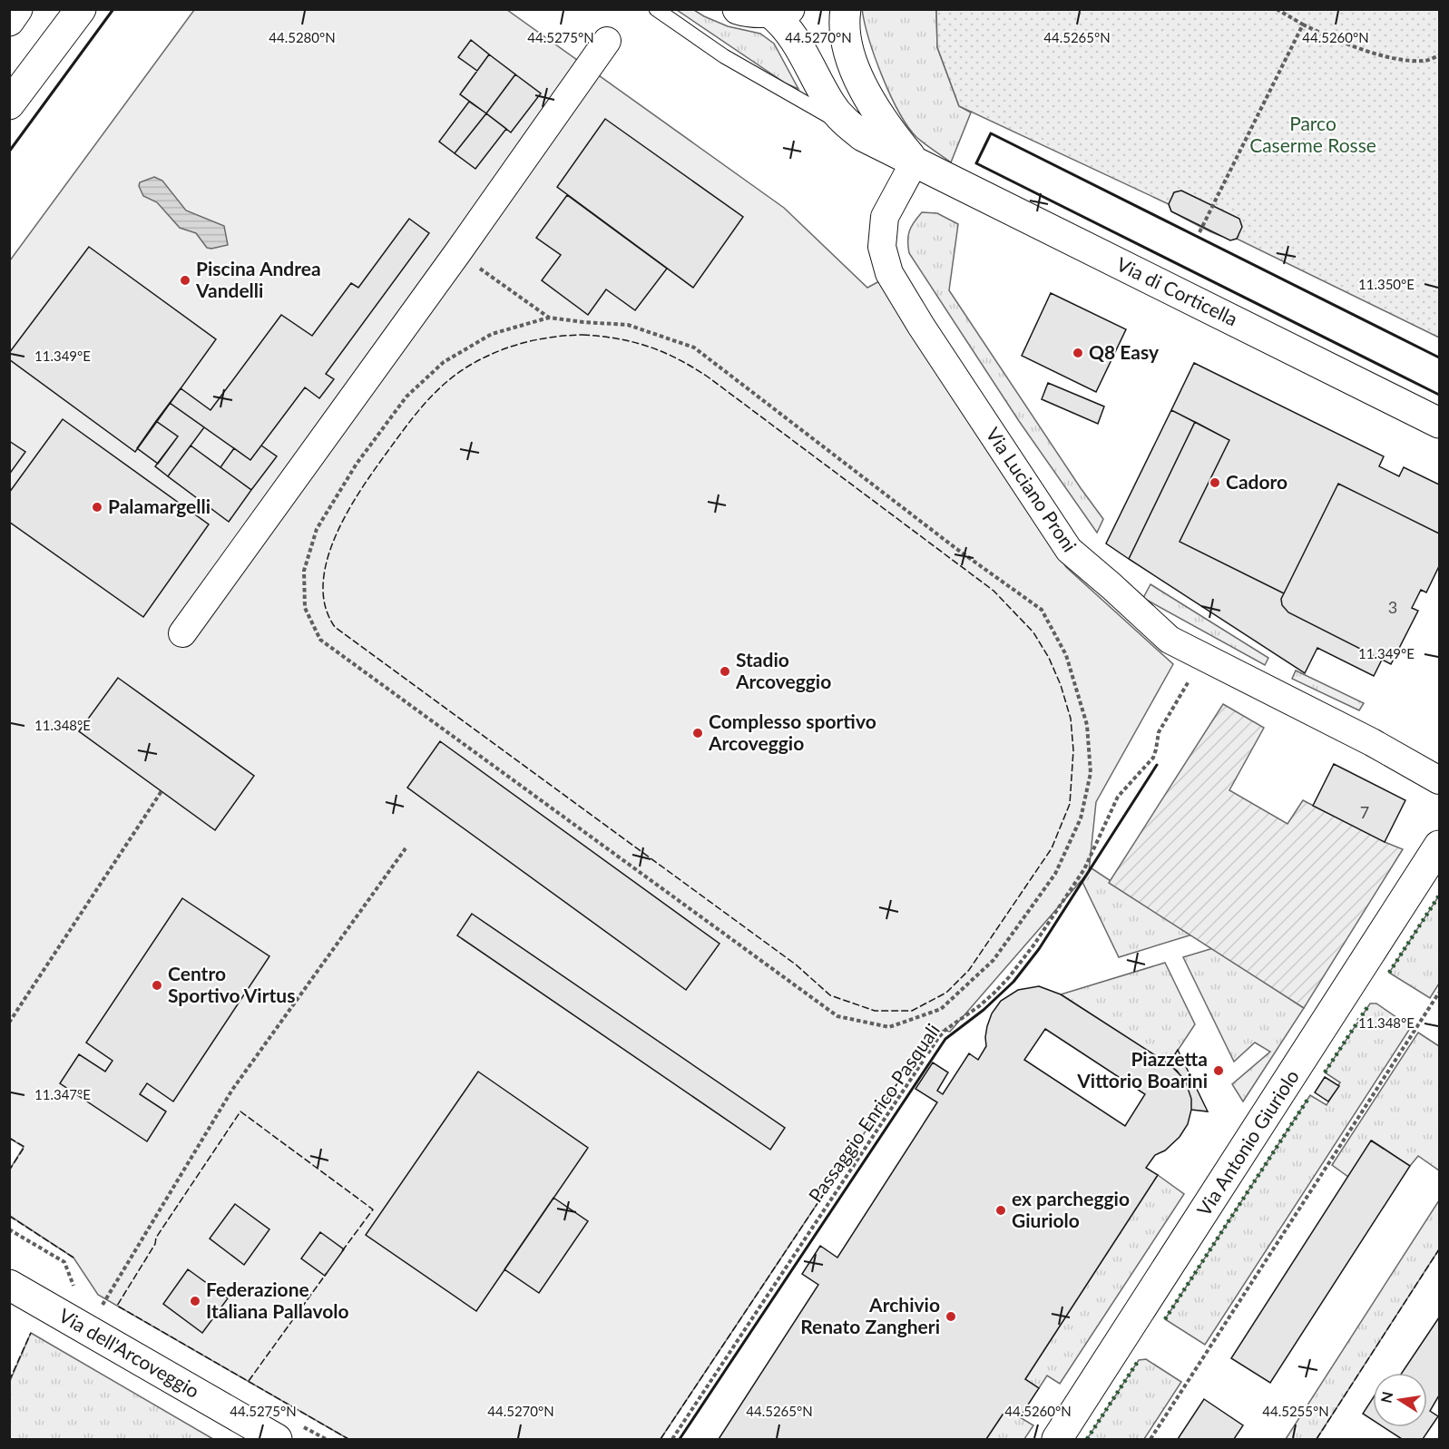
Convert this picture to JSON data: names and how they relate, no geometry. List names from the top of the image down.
{
  "streets": {
    "main road": ["Via di Corticella", "Via Antonio Giuriolo", "Via dell'Arcoveggio"],
    "street": ["Via Luciano Proni"],
    "path": ["Passaggio Enrico Pasquali"]
  },
  "crossings": [
    ["Via di Corticella", "Via Luciano Proni"]
  ],
  "parks": ["Parco Caserme Rosse"],
  "places": [
    "Piscina Andrea Vandelli",
    "Q8 Easy",
    "Cadoro",
    "Palamargelli",
    "Stadio Arcoveggio",
    "Complesso sportivo Arcoveggio",
    "Centro Sportivo Virtus",
    "Piazzetta Vittorio Boarini",
    "ex parcheggio Giuriolo",
    "Federazione Italiana Pallavolo",
    "Archivio Renato Zangheri"
  ],
  "house_numbers": ["3", "7"],
  "north": "left",
  "coordinates": [
    "44.5280°N",
    "44.5275°N",
    "44.5270°N",
    "44.5265°N",
    "44.5260°N",
    "11.350°E",
    "11.349°E",
    "11.348°E",
    "11.347°E",
    "44.5255°N"
  ]
}
